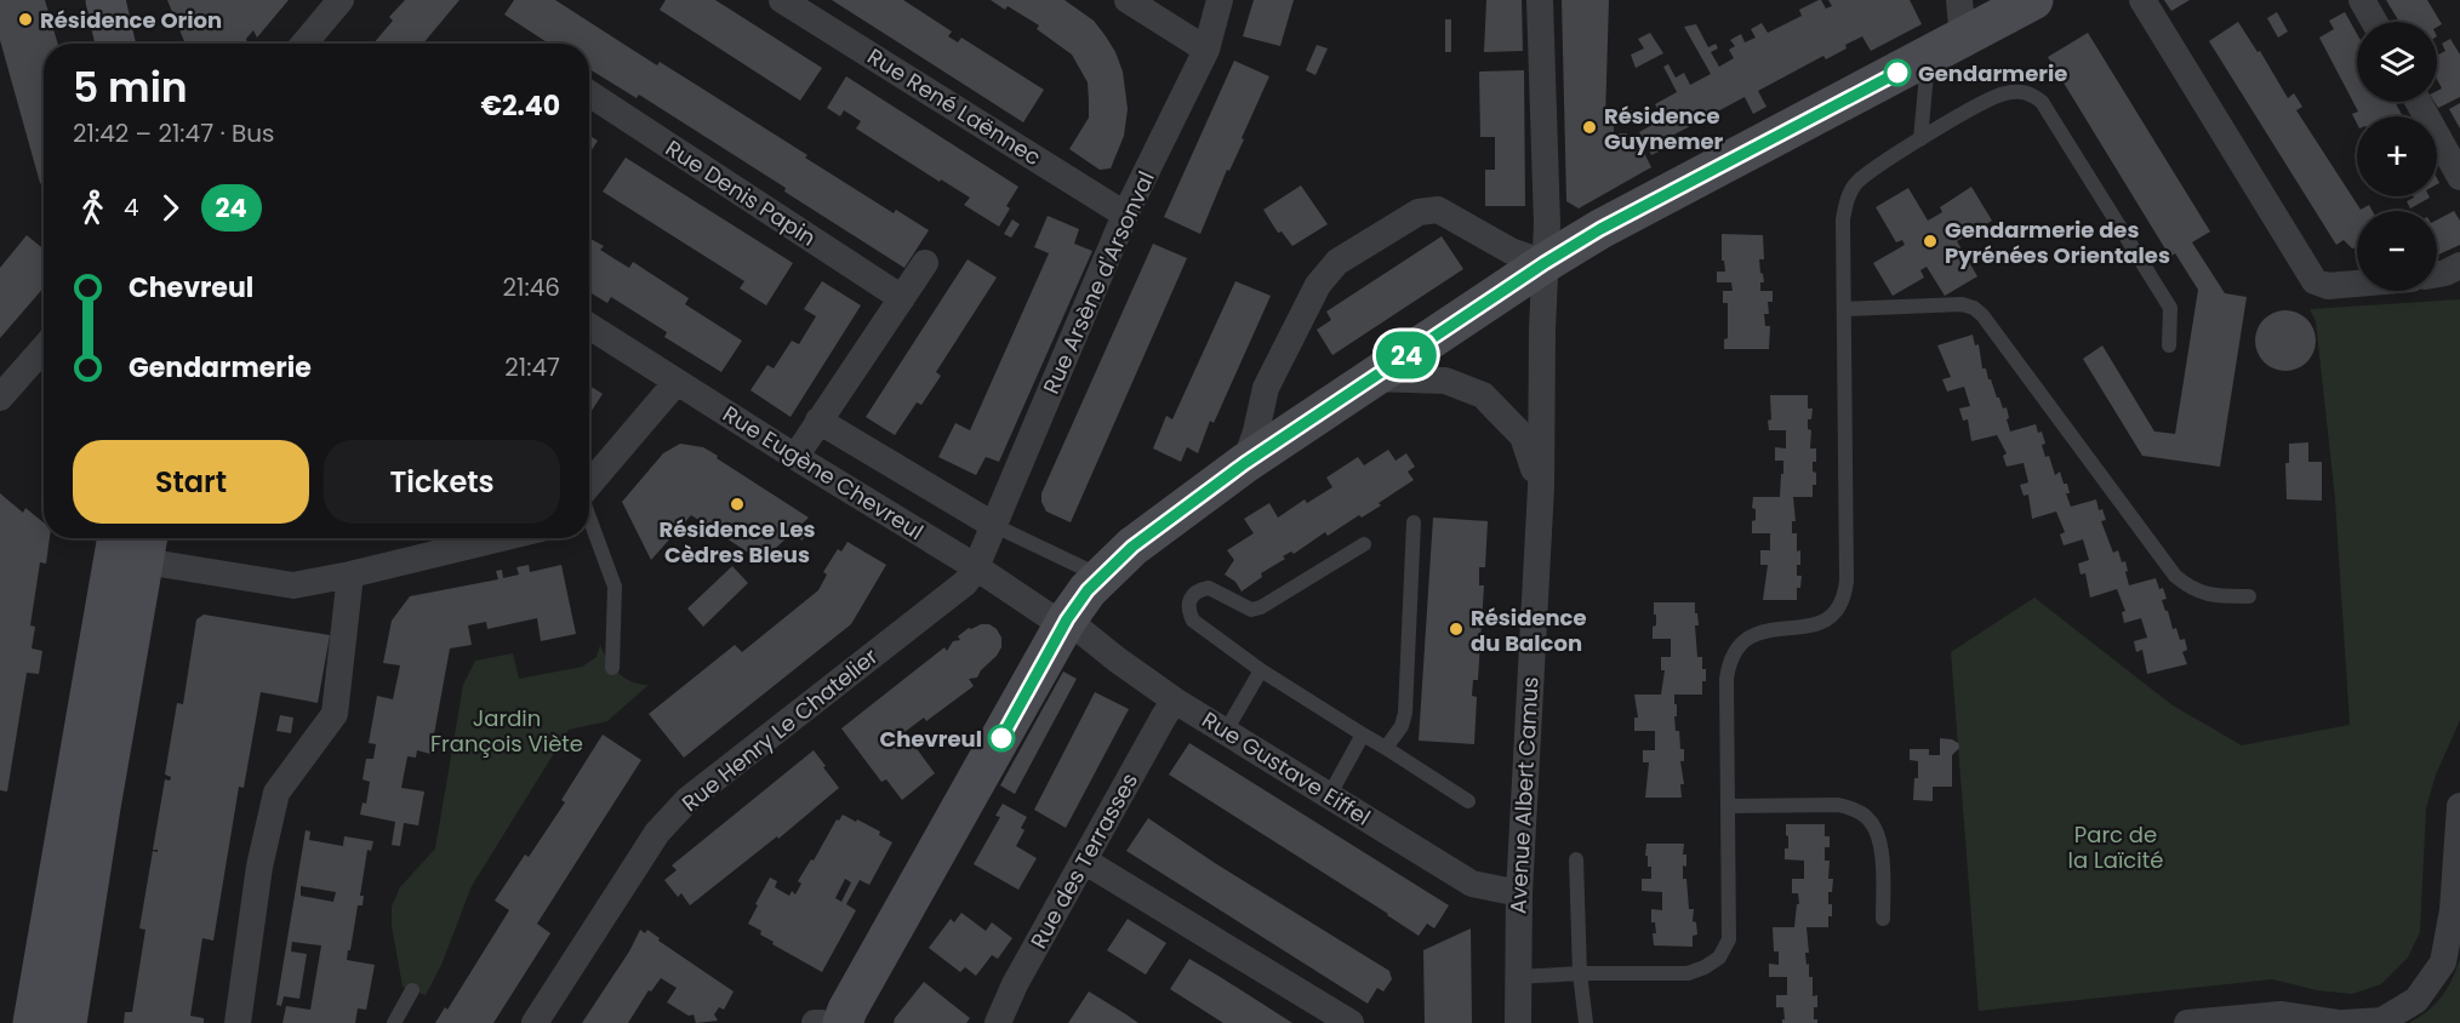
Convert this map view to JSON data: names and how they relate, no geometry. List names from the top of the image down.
{
  "streets": {
    "street": [
      "Rue René Laënnec",
      "Rue Denis Papin",
      "Rue Arsène d'Arsonval",
      "Rue Eugène Chevreul",
      "Rue Henry Le Chatelier",
      "Rue Gustave Eiffel",
      "Avenue Albert Camus",
      "Rue des Terrasses"
    ]
  },
  "crossings": [
    ["Rue René Laënnec", "Rue Arsène d'Arsonval"],
    ["Rue Arsène d'Arsonval", "Rue Eugène Chevreul"],
    ["Rue Arsène d'Arsonval", "Rue Henry Le Chatelier"],
    ["Rue Eugène Chevreul", "Rue Henry Le Chatelier"],
    ["Rue Eugène Chevreul", "Rue Gustave Eiffel"],
    ["Rue Gustave Eiffel", "Avenue Albert Camus"],
    ["Rue Gustave Eiffel", "Rue des Terrasses"]
  ],
  "parks": ["Jardin François Viète", "Parc de la Laïcité"],
  "places": [
    "Résidence Orion",
    "Gendarmerie",
    "Résidence Guynemer",
    "Gendarmerie des Pyrénées Orientales",
    "Résidence Les Cèdres Bleus",
    "Résidence du Balcon",
    "Chevreul"
  ],
  "lines": ["bus line 24"],
  "page": {
    "on_map": "24",
    "map_buttons": ["+", "−"],
    "heading": ["5 min", "21:42 – 21:47 · Bus", "€2.40"],
    "legs": ["4", "24"],
    "list": [
      {
        "name": "Chevreul",
        "value": "21:46"
      },
      {
        "name": "Gendarmerie",
        "value": "21:47"
      }
    ],
    "buttons": ["Start", "Tickets"]
  }
}
